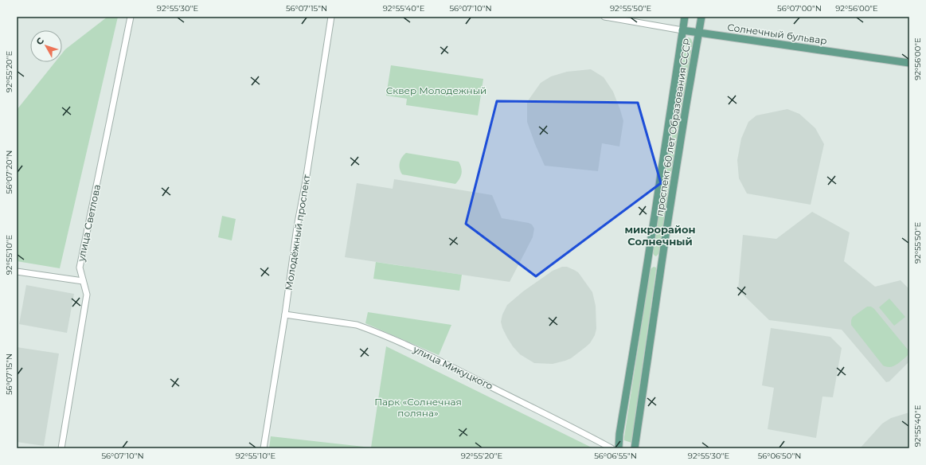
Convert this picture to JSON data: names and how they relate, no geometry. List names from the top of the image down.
{
  "streets": {
    "main road": ["Солнечный бульвар", "проспект 60 лет Образования СССР"],
    "street": ["улица Светлова", "Молодёжный проспект", "улица Микуцкого"]
  },
  "crossings": [
    ["Солнечный бульвар", "проспект 60 лет Образования СССР"],
    ["Молодёжный проспект", "улица Микуцкого"]
  ],
  "districts": ["микрорайон Солнечный"],
  "parks": ["Сквер Молодежный", "Парк «Солнечная поляна»"],
  "north": "top left",
  "coordinates": [
    "92°55'30\"E",
    "56°07'15\"N",
    "92°55'40\"E",
    "56°07'10\"N",
    "92°55'50\"E",
    "56°07'00\"N",
    "92°56'00\"E",
    "92°55'20\"E",
    "56°07'20\"N",
    "92°55'10\"E",
    "56°06'55\"N",
    "56°06'50\"N"
  ]
}
